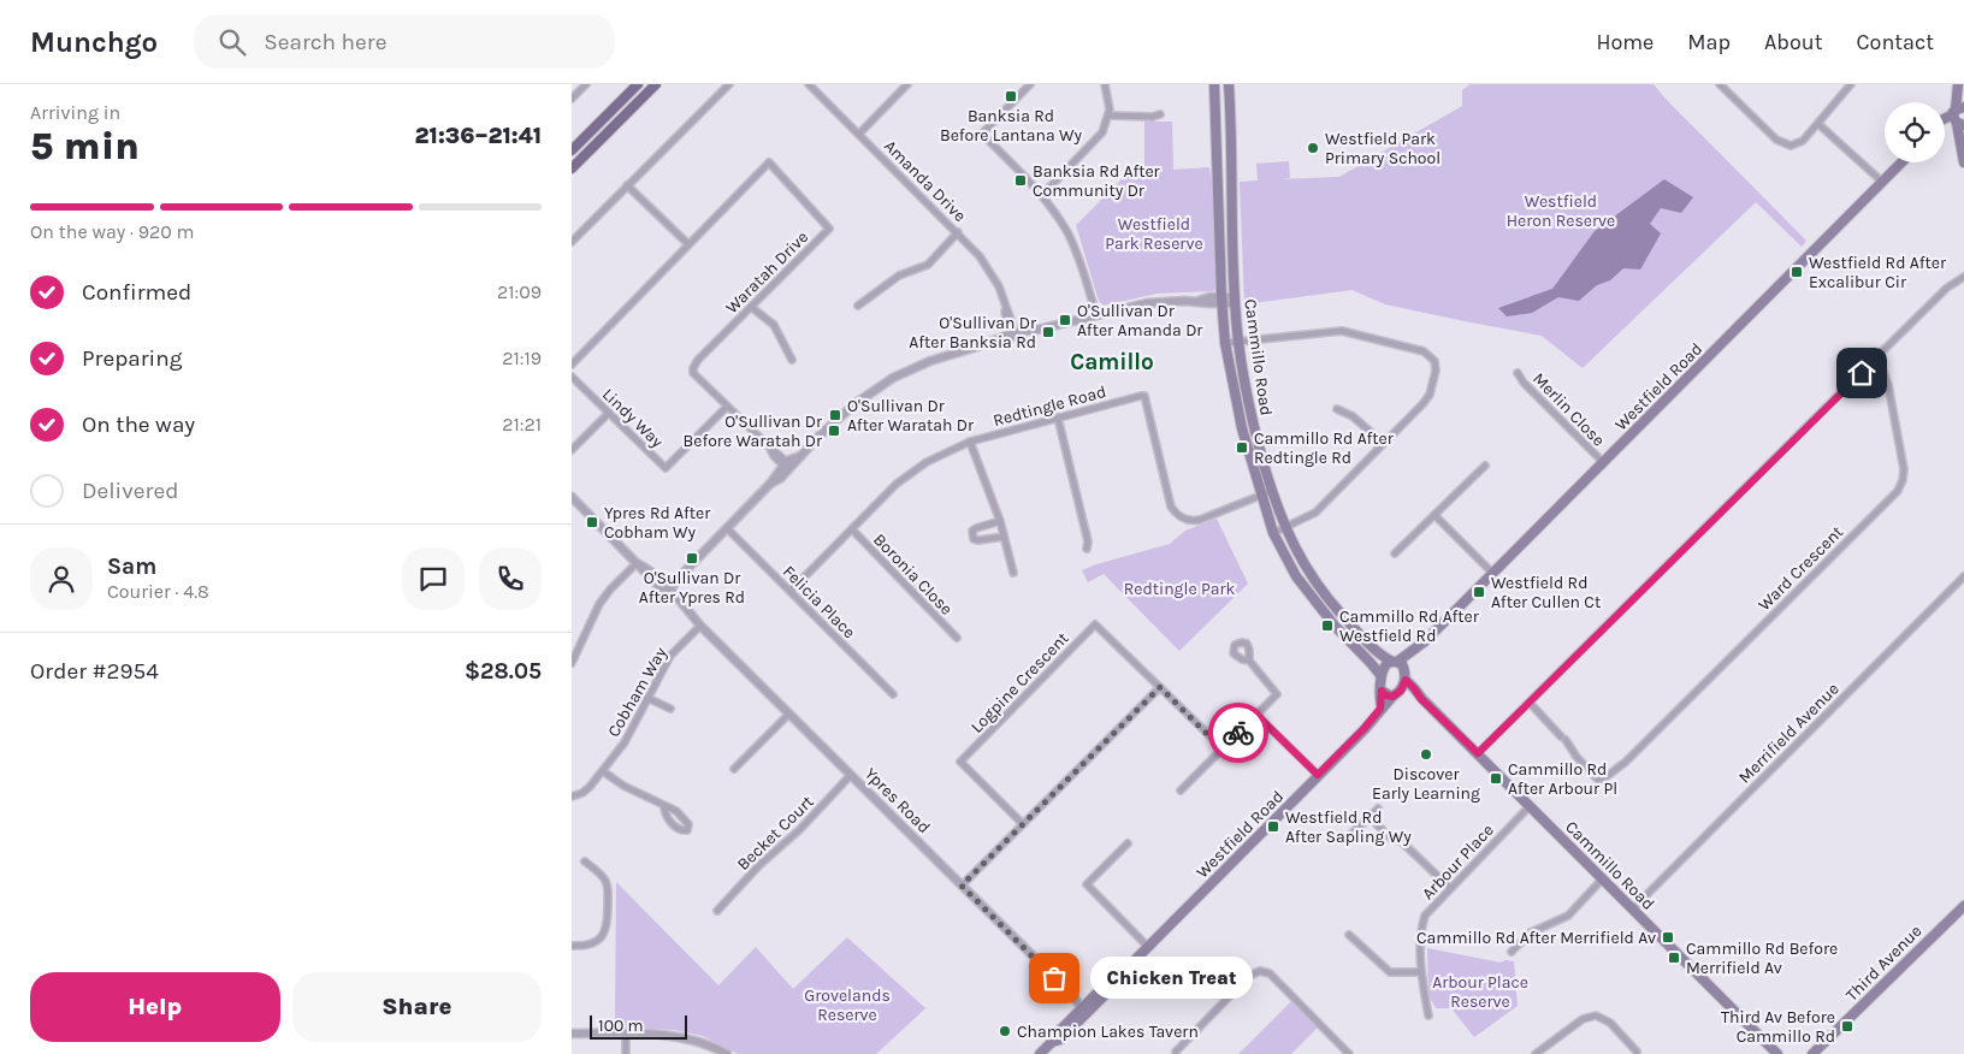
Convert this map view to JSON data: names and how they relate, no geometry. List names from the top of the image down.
{
  "streets": {
    "main road": ["Cammillo Road", "Westfield Road", "Third Avenue"],
    "street": [
      "Amanda Drive",
      "Waratah Drive",
      "Redtingle Road",
      "Merlin Close",
      "Lindy Way",
      "Ward Crescent",
      "Boronia Close",
      "Felicia Place",
      "Logpine Crescent",
      "Cobham Way",
      "Merrifield Avenue",
      "Ypres Road",
      "Becket Court",
      "Arbour Place"
    ]
  },
  "crossings": [
    ["Waratah Drive", "Lindy Way"],
    ["Cammillo Road", "Westfield Road"],
    ["Cammillo Road", "Redtingle Road"],
    ["Cammillo Road", "Merrifield Avenue"],
    ["Cammillo Road", "Arbour Place"],
    ["Westfield Road", "Merlin Close"],
    ["Westfield Road", "Ypres Road"],
    ["Redtingle Road", "Boronia Close"],
    ["Redtingle Road", "Felicia Place"],
    ["Cobham Way", "Ypres Road"],
    ["Ypres Road", "Becket Court"]
  ],
  "districts": ["Camillo"],
  "parks": [
    "Westfield Heron Reserve",
    "Westfield Park Reserve",
    "Redtingle Park",
    "Arbour Place Reserve",
    "Grovelands Reserve"
  ],
  "places": {
    "transit": [
      "Banksia Rd Before Lantana Wy",
      "Banksia Rd After Community Dr",
      "Westfield Rd After Excalibur Cir",
      "O'Sullivan Dr After Amanda Dr",
      "O'Sullivan Dr After Banksia Rd",
      "O'Sullivan Dr After Waratah Dr",
      "O'Sullivan Dr Before Waratah Dr",
      "Cammillo Rd After Redtingle Rd",
      "Ypres Rd After Cobham Wy",
      "O'Sullivan Dr After Ypres Rd",
      "Westfield Rd After Cullen Ct",
      "Cammillo Rd After Westfield Rd",
      "Cammillo Rd After Arbour Pl",
      "Westfield Rd After Sapling Wy",
      "Cammillo Rd After Merrifield Av",
      "Cammillo Rd Before Merrifield Av",
      "Third Av Before Cammillo Rd"
    ],
    "other": [
      "Westfield Park Primary School",
      "Discover Early Learning",
      "Chicken Treat",
      "Champion Lakes Tavern"
    ]
  },
  "scale_bar": "100 m",
  "page": {
    "header": "Munchgo",
    "search": "Search here",
    "nav": [
      "Home",
      "Map",
      "About",
      "Contact"
    ],
    "heading": ["5 min", "Arriving in", "21:36–21:41"],
    "panel": [
      "Sam",
      "Courier · 4.8",
      "Order #2954",
      "$28.05"
    ],
    "bar": "On the way · 920 m",
    "list": [
      ["Confirmed", "21:09"],
      ["Preparing", "21:19"],
      ["On the way", "21:21"],
      "Delivered"
    ],
    "bubble": "Chicken Treat",
    "buttons": ["Help", "Share"],
    "scale": "100 m"
  }
}
